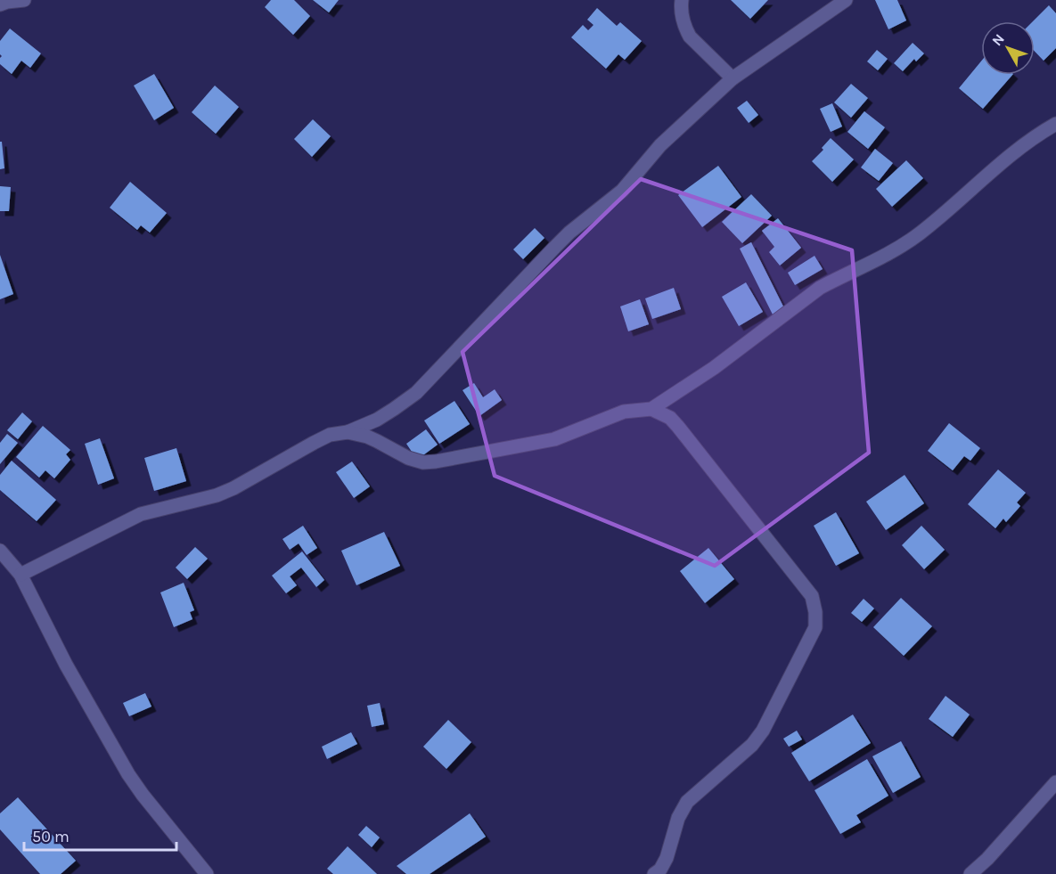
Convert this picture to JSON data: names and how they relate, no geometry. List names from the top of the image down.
{
  "scale_bar": "50 m",
  "north": "top left"
}
